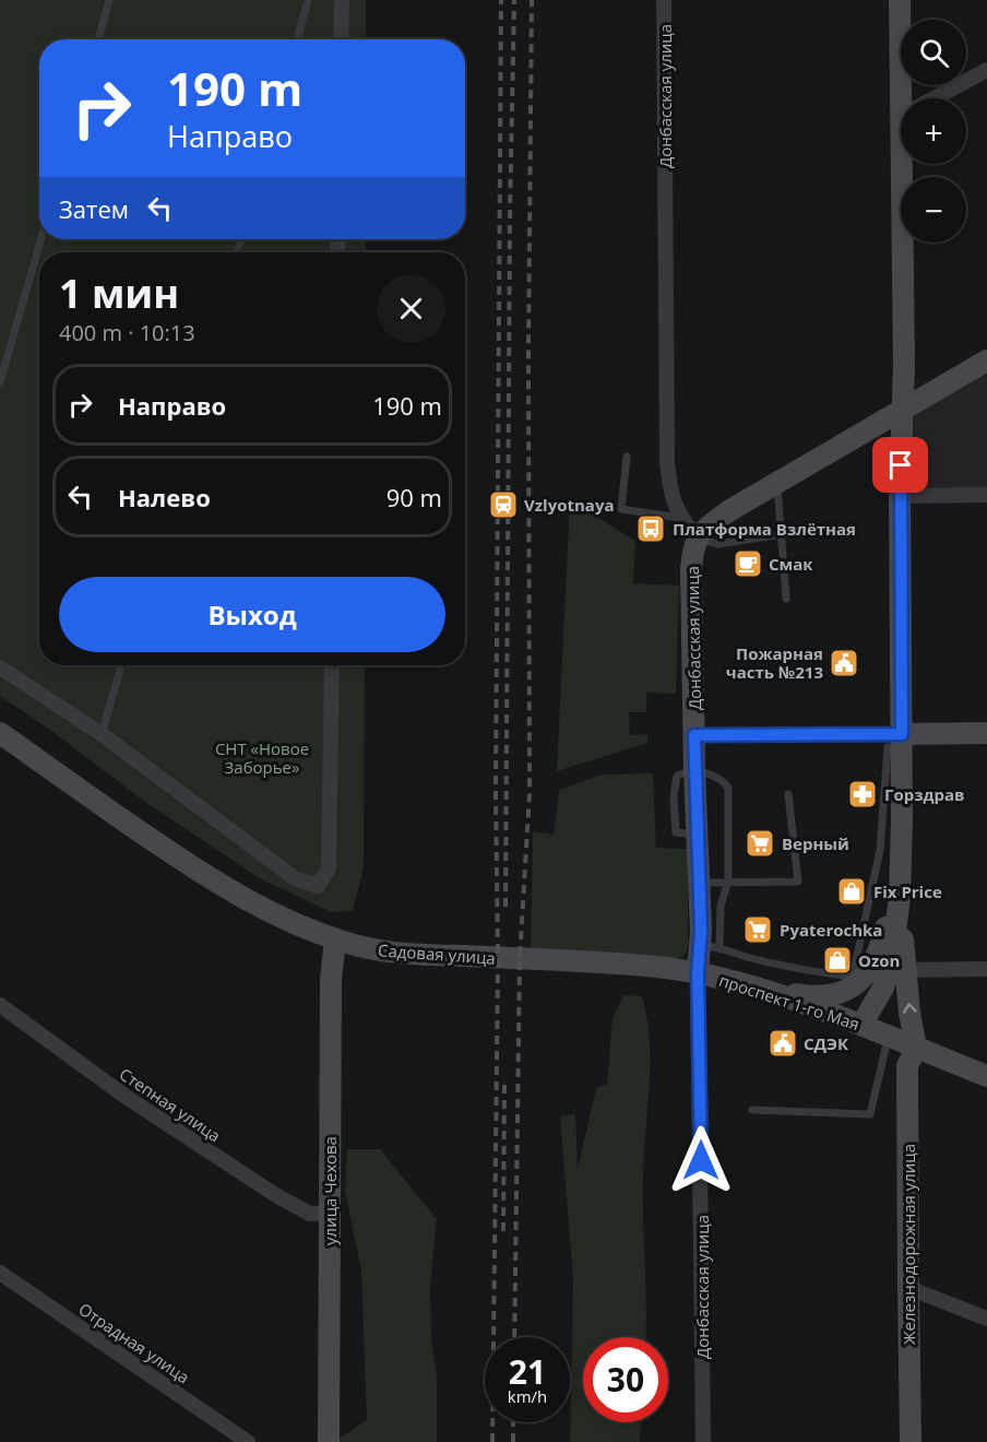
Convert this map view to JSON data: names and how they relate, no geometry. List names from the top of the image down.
{
  "streets": {
    "main road": [
      "Донбасская улица",
      "Садовая улица",
      "проспект 1-го Мая",
      "улица Чехова",
      "Железнодорожная улица"
    ],
    "street": ["Степная улица", "Отрадная улица"]
  },
  "crossings": [
    ["Донбасская улица", "Садовая улица"],
    ["Донбасская улица", "проспект 1-го Мая"],
    ["Садовая улица", "проспект 1-го Мая"],
    ["Садовая улица", "улица Чехова"],
    ["проспект 1-го Мая", "Железнодорожная улица"],
    ["Степная улица", "улица Чехова"]
  ],
  "parks": ["СНТ «Новое Заборье»"],
  "places": {
    "station": ["Vzlyotnaya"],
    "bus stop": ["Платформа Взлётная"],
    "cafe": ["Смак"],
    "public building": ["Пожарная часть №213", "СДЭК"],
    "pharmacy": ["Горздрав"],
    "supermarket": ["Верный", "Pyaterochka"],
    "shop": ["Fix Price", "Ozon"]
  },
  "page": {
    "map_buttons": ["+", "−"],
    "turn": ["190 m", "Направо"],
    "then": "Затем",
    "heading": ["1 мин", "400 m · 10:13"],
    "list": [
      {
        "name": "Направо",
        "value": "190 m"
      },
      {
        "name": "Налево",
        "value": "90 m"
      }
    ],
    "buttons": "Выход",
    "speed": "21 km/h",
    "limit": "30"
  }
}
